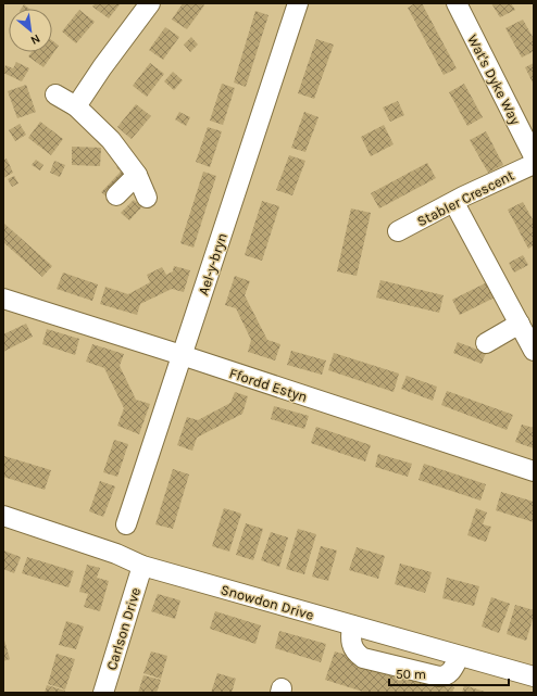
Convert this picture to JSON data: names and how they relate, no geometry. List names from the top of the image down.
{
  "streets": {
    "street": [
      "Wat's Dyke Way",
      "Stabler Crescent",
      "Ael-y-bryn",
      "Ffordd Estyn",
      "Snowdon Drive",
      "Carlson Drive"
    ]
  },
  "crossings": [
    ["Ael-y-bryn", "Ffordd Estyn"],
    ["Snowdon Drive", "Carlson Drive"]
  ],
  "scale_bar": "50 m",
  "north": "bottom right"
}
